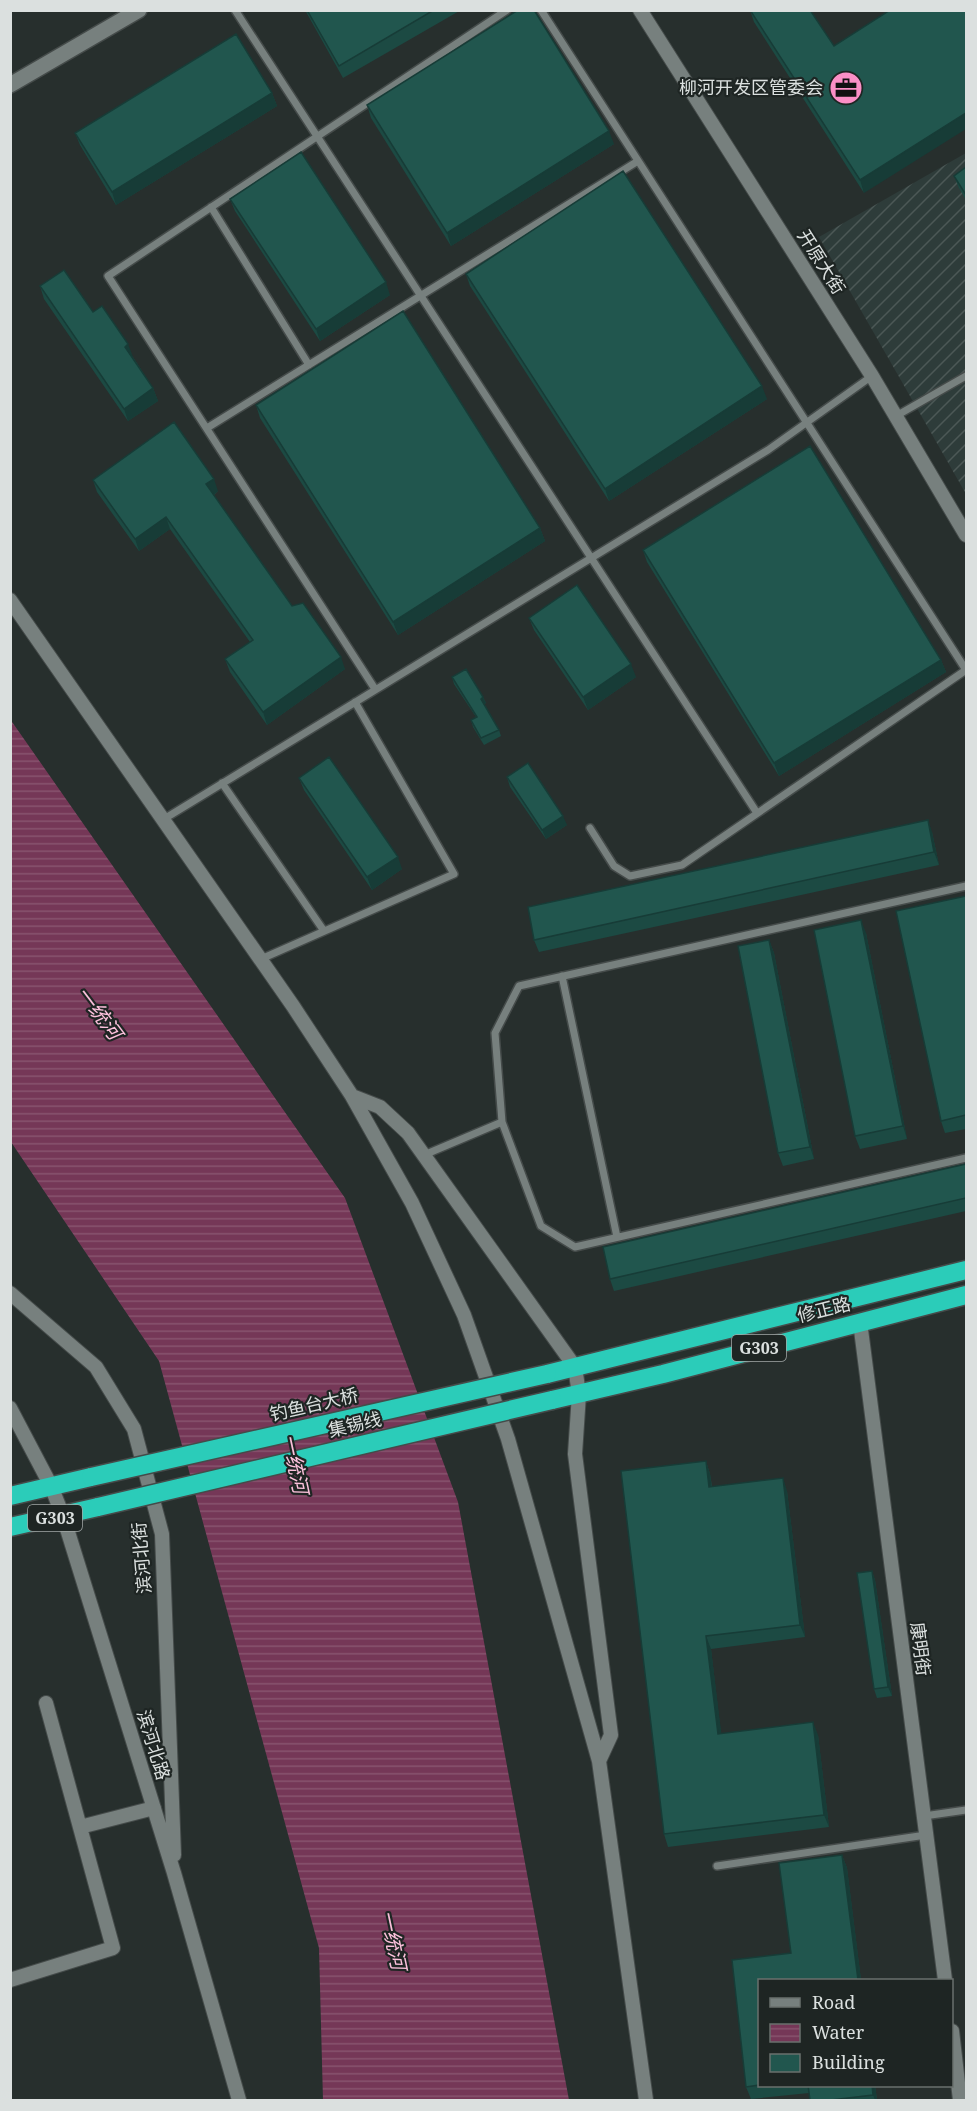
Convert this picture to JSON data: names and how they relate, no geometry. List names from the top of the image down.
{
  "streets": {
    "highway": [
      "修正路",
      "G303",
      "钓鱼台大桥",
      "集锡线"
    ],
    "street": [
      "开原大街",
      "滨河北街",
      "康明街",
      "滨河北路"
    ]
  },
  "crossings": [
    ["修正路", "钓鱼台大桥"],
    ["修正路", "集锡线"],
    ["修正路", "康明街"],
    ["G303", "钓鱼台大桥"],
    ["G303", "集锡线"],
    ["G303", "滨河北路"],
    ["钓鱼台大桥", "滨河北路"],
    ["集锡线", "滨河北路"],
    ["滨河北街", "滨河北路"]
  ],
  "water": ["一统河"],
  "places": {
    "office": ["柳河开发区管委会"]
  },
  "legend": ["Road", "Water", "Building"]
}
